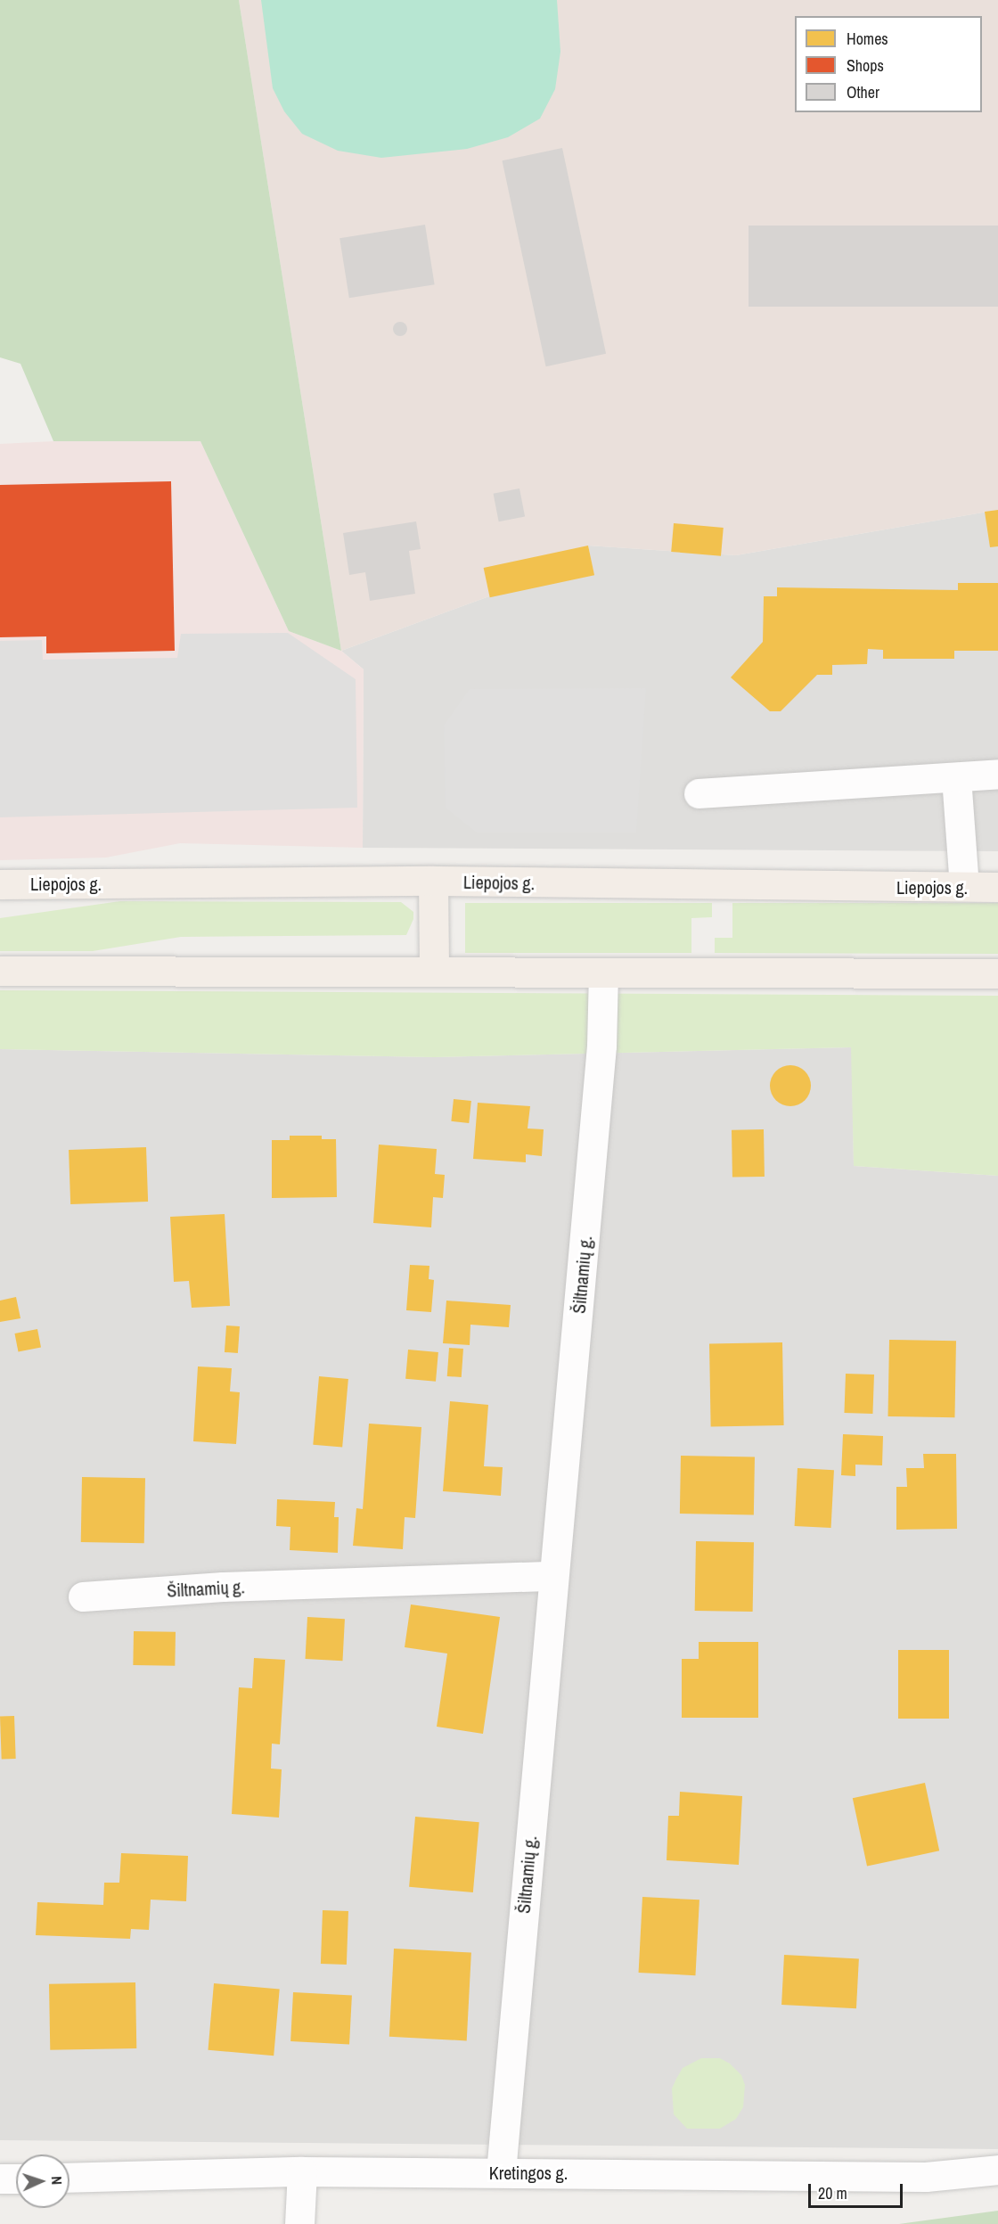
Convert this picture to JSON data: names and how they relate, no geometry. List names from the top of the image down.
{
  "streets": {
    "main road": ["Liepojos g."],
    "street": ["Šiltnamių g.", "Kretingos g."]
  },
  "crossings": [
    ["Šiltnamių g.", "Kretingos g."]
  ],
  "legend": ["Homes", "Shops", "Other"],
  "scale_bar": "20 m",
  "north": "right"
}
